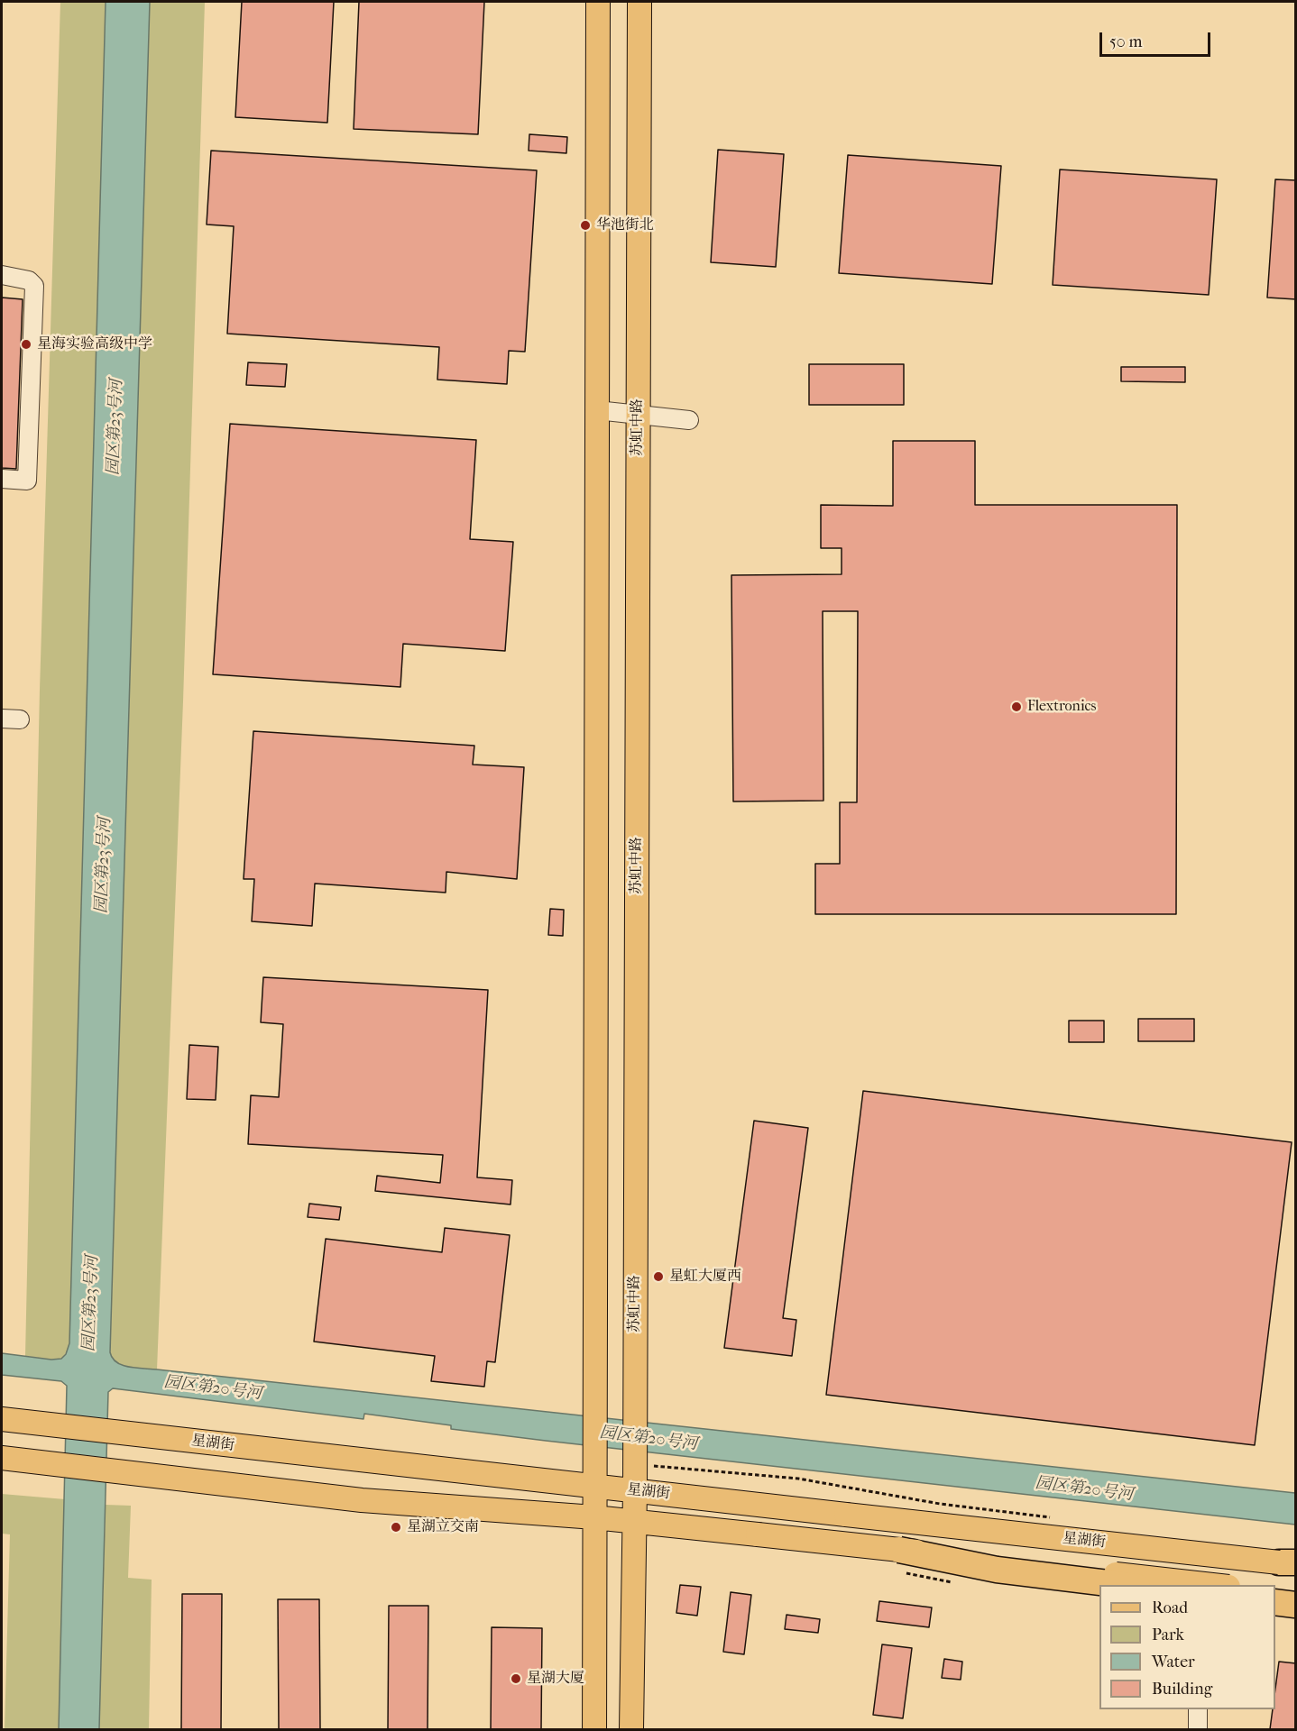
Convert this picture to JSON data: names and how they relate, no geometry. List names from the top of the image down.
{
  "streets": {
    "main road": ["苏虹中路", "星湖街"]
  },
  "crossings": [
    ["苏虹中路", "星湖街"]
  ],
  "water": ["园区第23号河", "园区第20号河"],
  "places": [
    "华池街北",
    "星海实验高级中学",
    "Flextronics",
    "星虹大厦西",
    "星湖立交南",
    "星湖大厦"
  ],
  "legend": [
    "Road",
    "Park",
    "Water",
    "Building"
  ],
  "scale_bar": "50 m"
}
